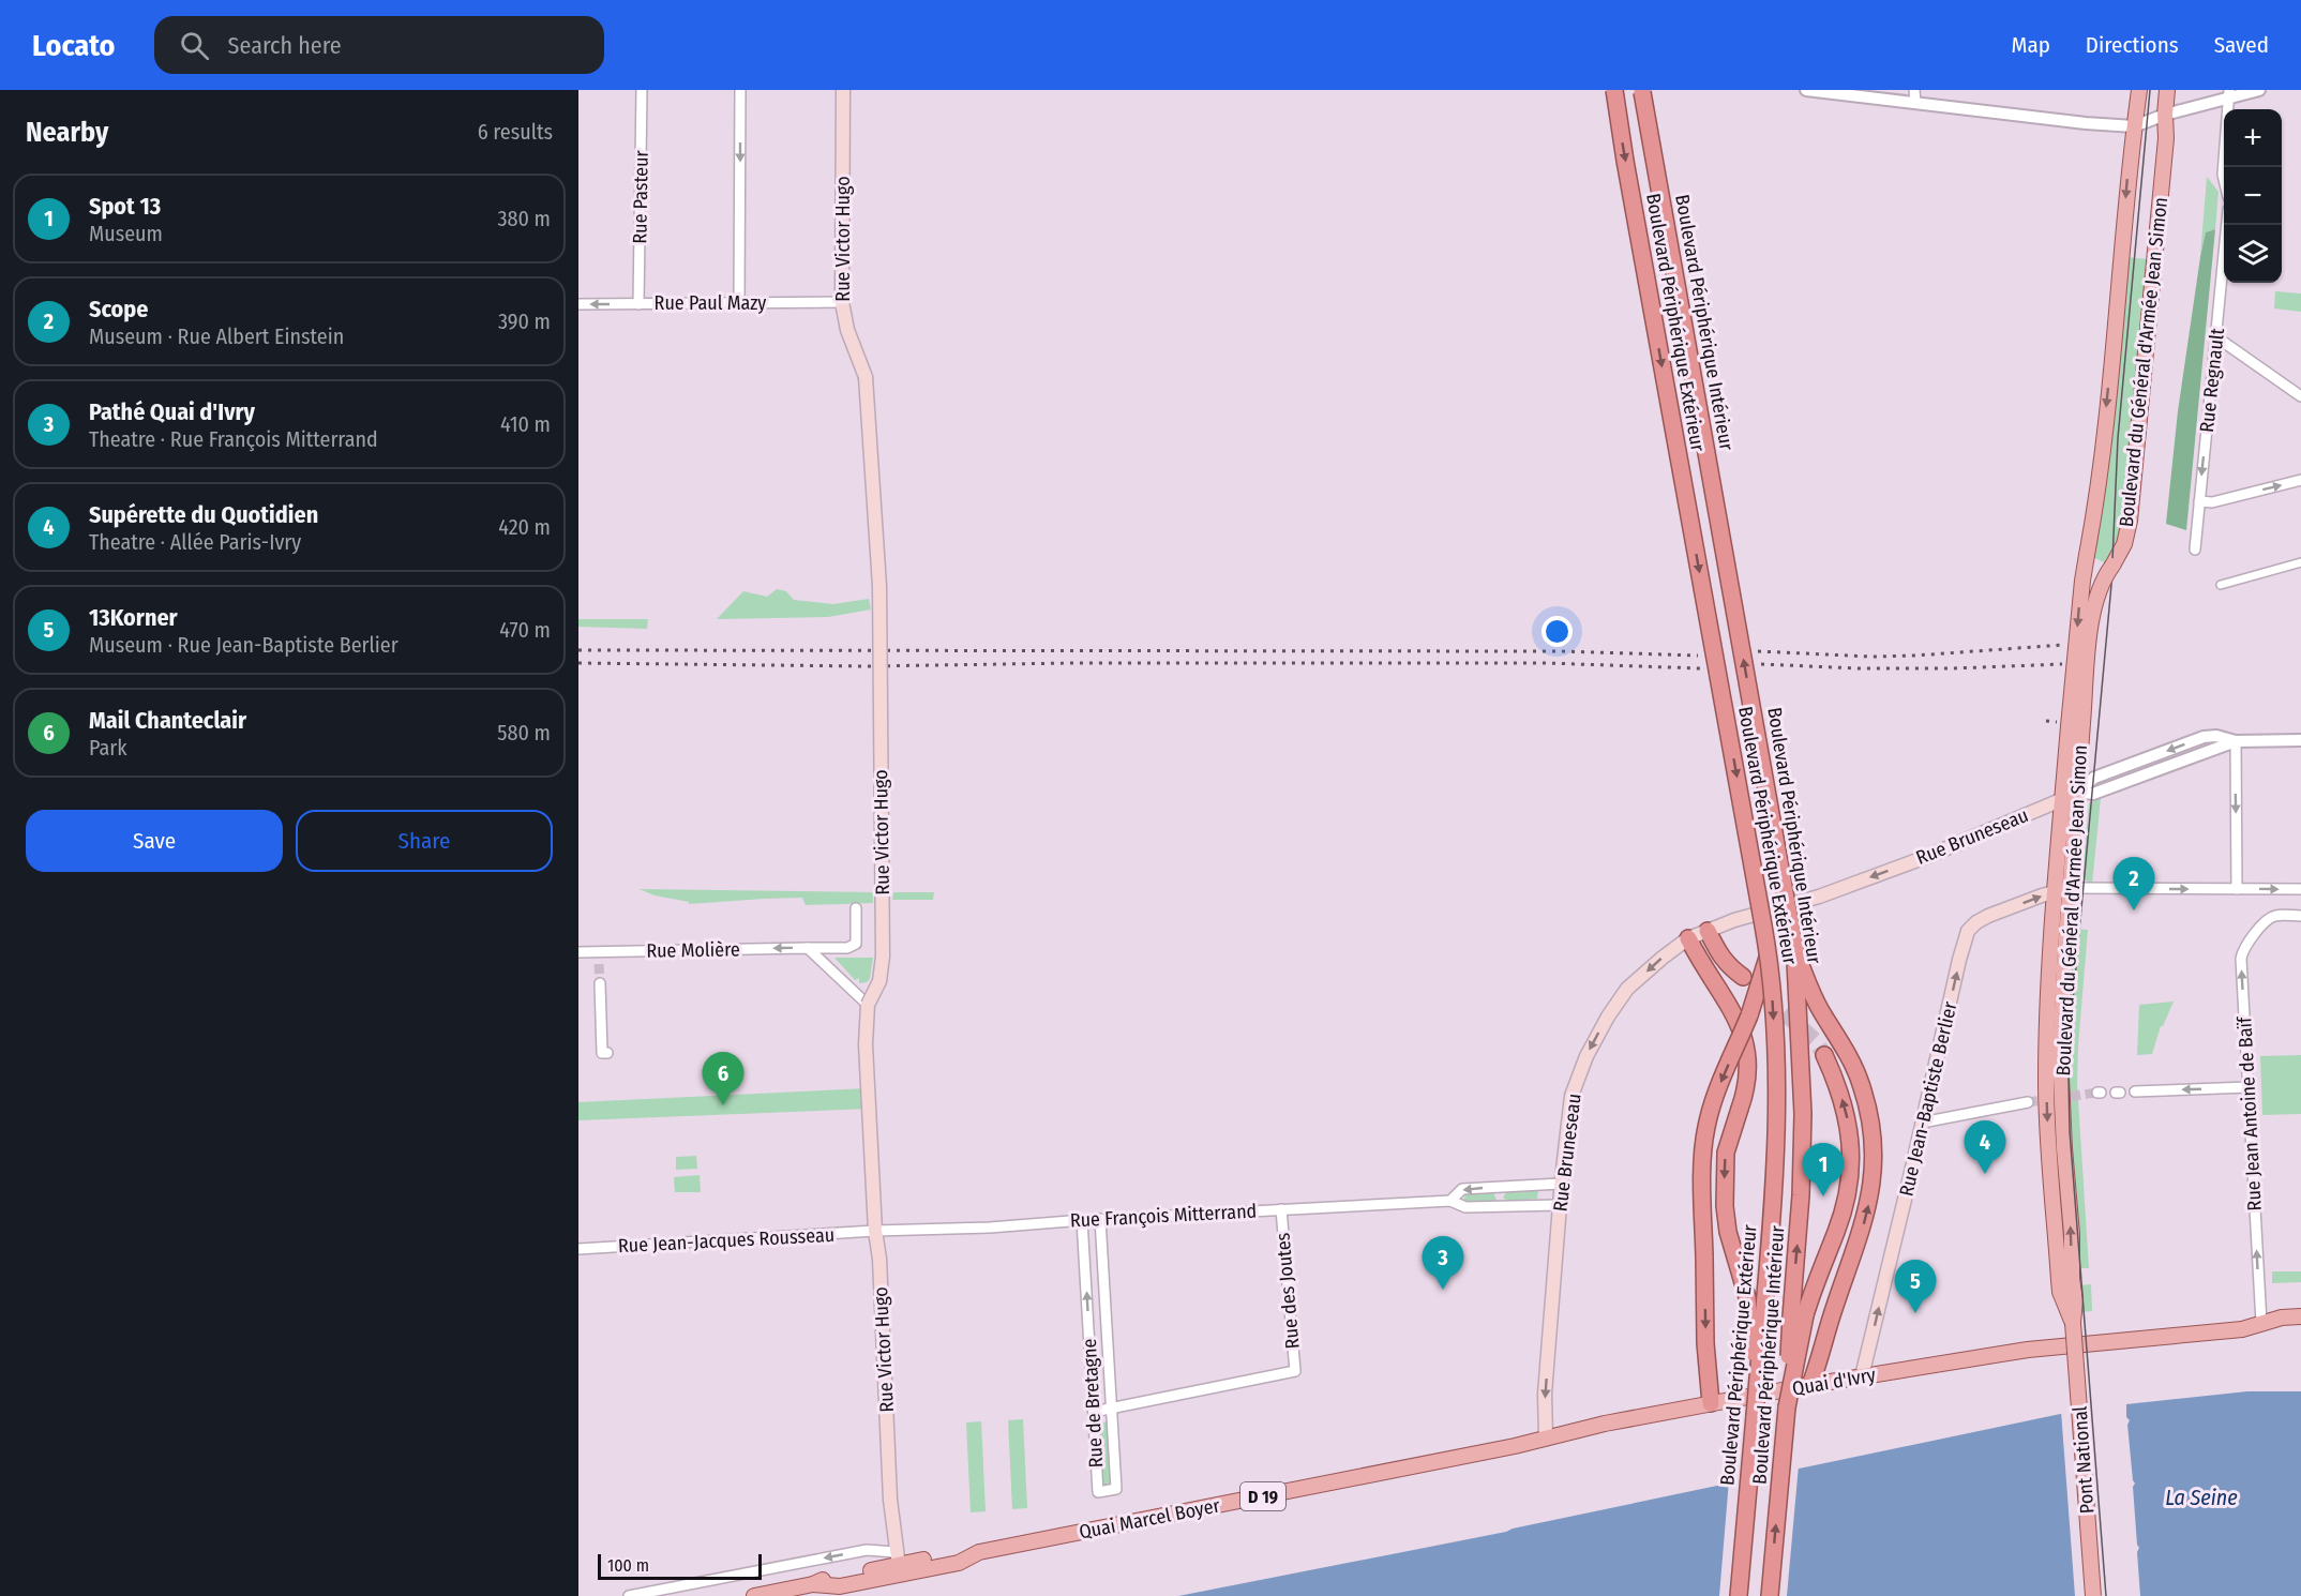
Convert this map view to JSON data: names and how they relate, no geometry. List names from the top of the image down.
{
  "streets": {
    "highway": ["Boulevard Périphérique Extérieur", "Boulevard Périphérique Intérieur"],
    "main road": [
      "Rue Victor Hugo",
      "Boulevard du Général d'Armée Jean Simon",
      "Rue Bruneseau",
      "Rue Jean-Baptiste Berlier",
      "Quai d'Ivry",
      "Pont National",
      "D 19",
      "Quai Marcel Boyer"
    ],
    "street": [
      "Rue Pasteur",
      "Rue Paul Mazy",
      "Rue Regnault",
      "Rue Molière",
      "Rue Jean Antoine de Baïf",
      "Rue François Mitterrand",
      "Rue Jean-Jacques Rousseau",
      "Rue des Joutes",
      "Rue de Bretagne"
    ]
  },
  "crossings": [
    ["Rue Pasteur", "Rue Paul Mazy"],
    ["Rue Victor Hugo", "Rue Paul Mazy"],
    ["Rue Victor Hugo", "Rue François Mitterrand"],
    ["Rue Victor Hugo", "Rue Jean-Jacques Rousseau"],
    ["Rue Victor Hugo", "Quai Marcel Boyer"],
    ["Boulevard du Général d'Armée Jean Simon", "Rue Bruneseau"],
    ["Boulevard du Général d'Armée Jean Simon", "Rue Jean-Baptiste Berlier"],
    ["Boulevard du Général d'Armée Jean Simon", "Pont National"],
    ["Rue Bruneseau", "Rue François Mitterrand"],
    ["Rue Bruneseau", "Quai d'Ivry"],
    ["Rue Bruneseau", "Quai Marcel Boyer"],
    ["Rue Jean-Baptiste Berlier", "Quai d'Ivry"],
    ["Rue Jean Antoine de Baïf", "Quai d'Ivry"],
    ["Rue François Mitterrand", "Rue Jean-Jacques Rousseau"],
    ["Rue François Mitterrand", "Rue des Joutes"],
    ["Rue François Mitterrand", "Rue de Bretagne"],
    ["Rue des Joutes", "Rue de Bretagne"],
    ["Quai d'Ivry", "Quai Marcel Boyer"]
  ],
  "one_way": [
    "Rue Regnault",
    "Rue Bruneseau",
    "Rue Molière",
    "Rue Jean-Baptiste Berlier",
    "Rue Jean Antoine de Baïf"
  ],
  "water": ["La Seine"],
  "scale_bar": "100 m",
  "page": {
    "header": "Locato",
    "search": "Search here",
    "nav": ["Map", "Directions", "Saved"],
    "heading": ["Nearby", "6 results"],
    "map_buttons": ["+", "−"],
    "list": [
      {
        "mark": "1",
        "name": "Spot 13",
        "note": "Museum",
        "value": "380 m"
      },
      {
        "mark": "2",
        "name": "Scope",
        "note": "Museum · Rue Albert Einstein",
        "value": "390 m"
      },
      {
        "mark": "3",
        "name": "Pathé Quai d'Ivry",
        "note": "Theatre · Rue François Mitterrand",
        "value": "410 m"
      },
      {
        "mark": "4",
        "name": "Supérette du Quotidien",
        "note": "Theatre · Allée Paris-Ivry",
        "value": "420 m"
      },
      {
        "mark": "5",
        "name": "13Korner",
        "note": "Museum · Rue Jean-Baptiste Berlier",
        "value": "470 m"
      },
      {
        "mark": "6",
        "name": "Mail Chanteclair",
        "note": "Park",
        "value": "580 m"
      }
    ],
    "buttons": ["Save", "Share"],
    "pins": [
      "2",
      "6",
      "4",
      "1",
      "3",
      "5"
    ],
    "scale": "100 m"
  }
}
